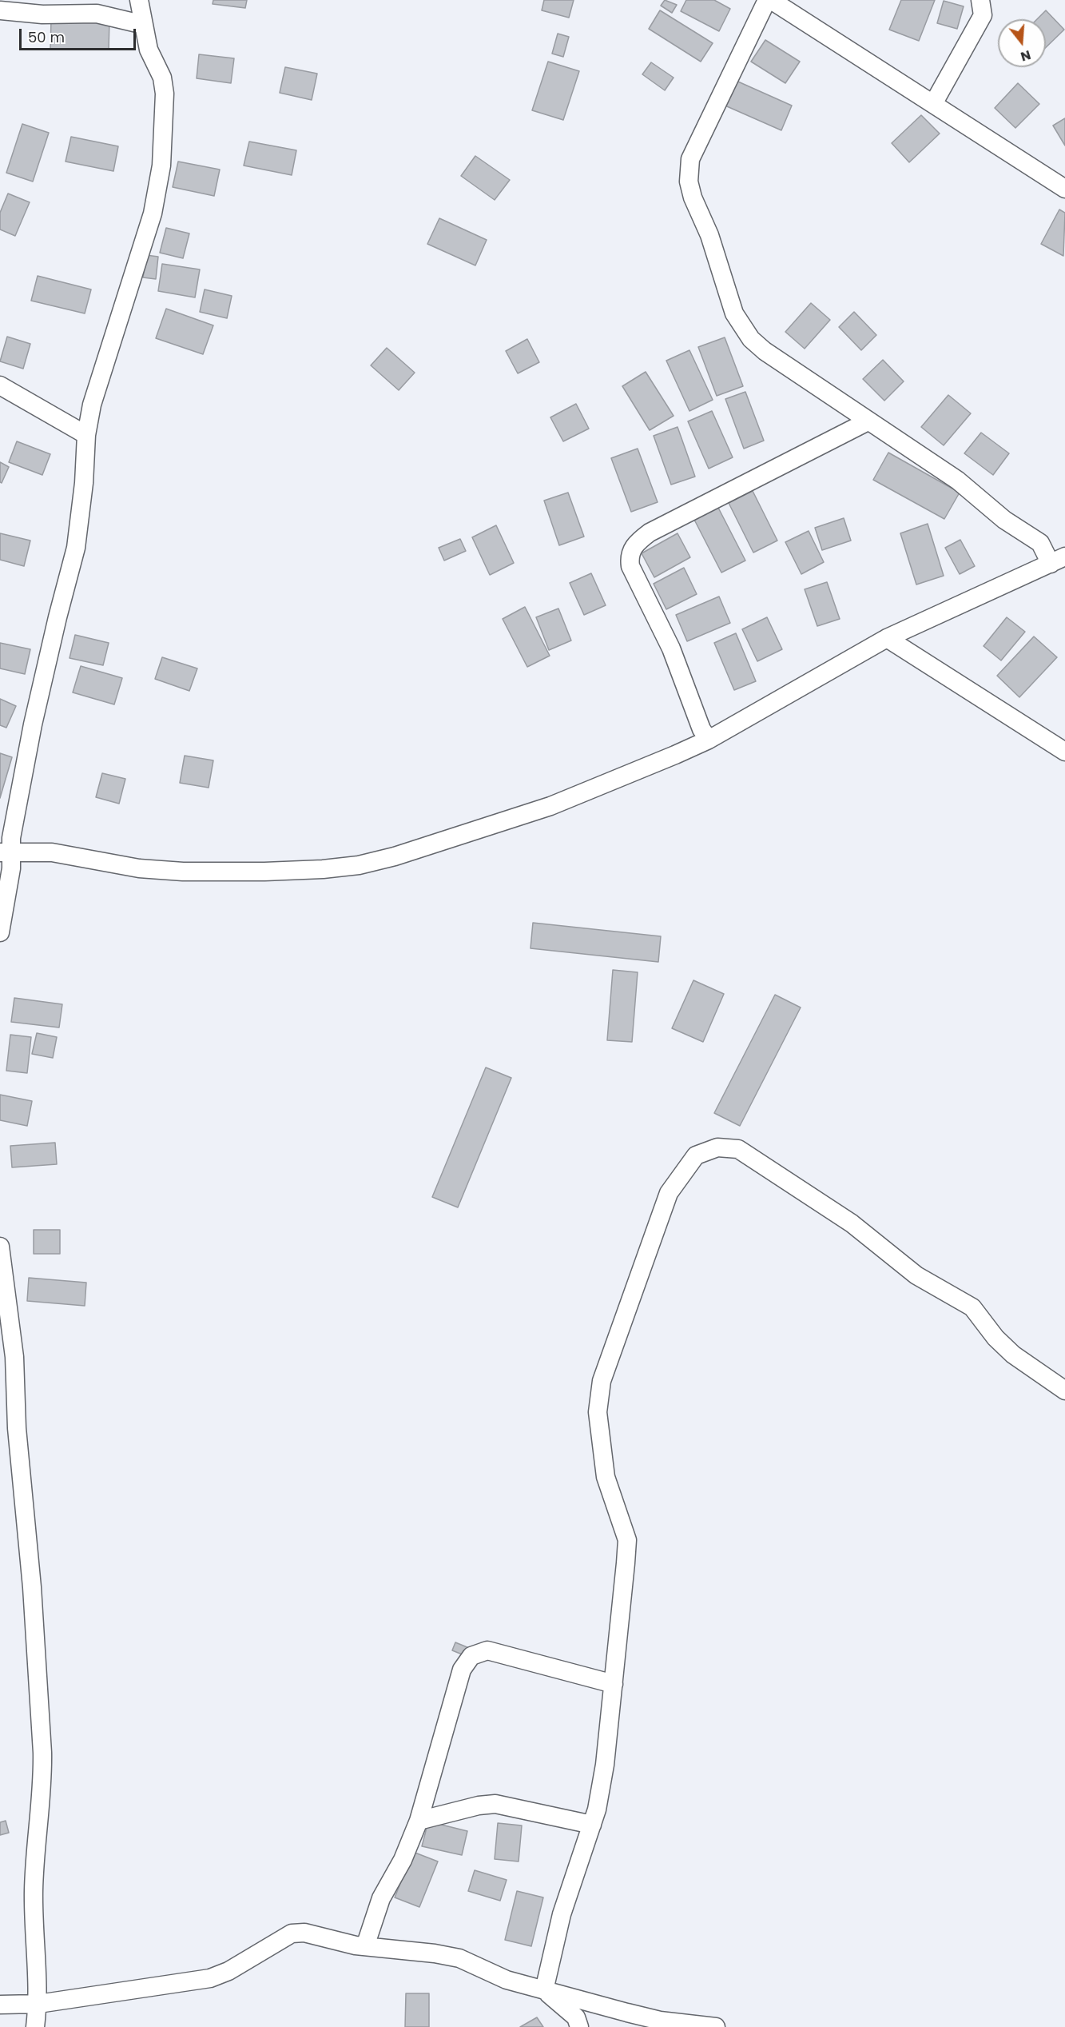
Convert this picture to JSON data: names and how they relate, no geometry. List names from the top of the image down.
{
  "scale_bar": "50 m",
  "north": "bottom"
}
